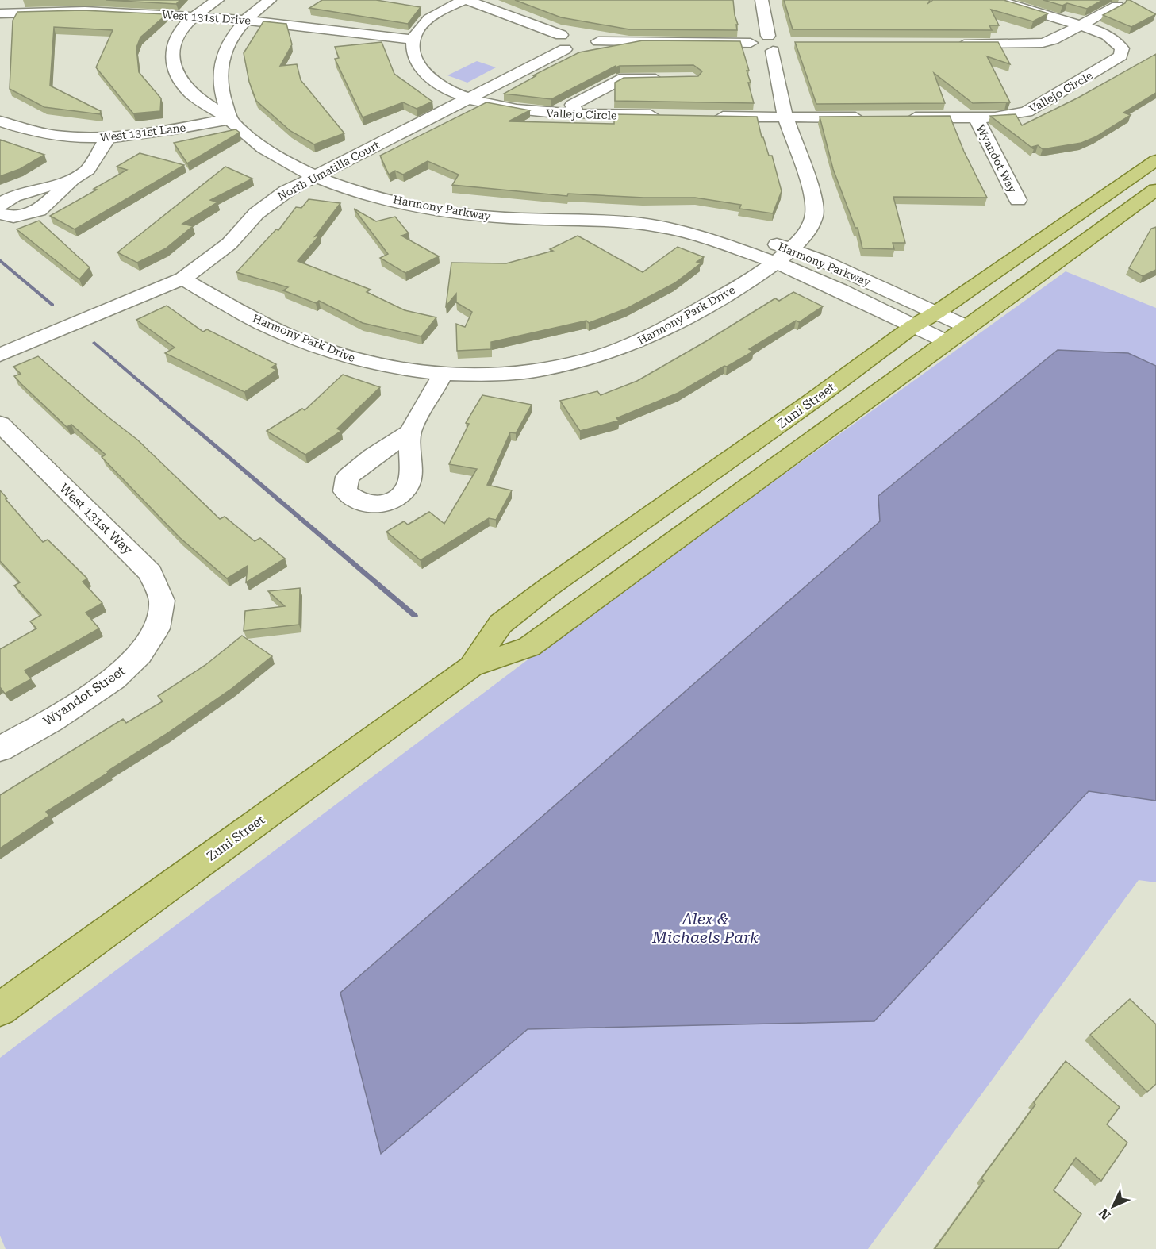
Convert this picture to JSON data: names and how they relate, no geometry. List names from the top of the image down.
{
  "streets": {
    "main road": ["Zuni Street"],
    "street": [
      "West 131st Drive",
      "Vallejo Circle",
      "West 131st Lane",
      "Wyandot Way",
      "North Umatilla Court",
      "Harmony Parkway",
      "Harmony Park Drive",
      "West 131st Way",
      "Wyandot Street"
    ]
  },
  "crossings": [
    ["West 131st Drive", "Vallejo Circle"],
    ["West 131st Drive", "Harmony Parkway"],
    ["Vallejo Circle", "Wyandot Way"],
    ["Vallejo Circle", "North Umatilla Court"],
    ["West 131st Lane", "Harmony Parkway"],
    ["North Umatilla Court", "Harmony Parkway"],
    ["North Umatilla Court", "Harmony Park Drive"],
    ["Harmony Parkway", "Harmony Park Drive"],
    ["Harmony Parkway", "Zuni Street"],
    ["West 131st Way", "Wyandot Street"]
  ],
  "parks": ["Alex & Michaels Park"],
  "north": "bottom left"
}
